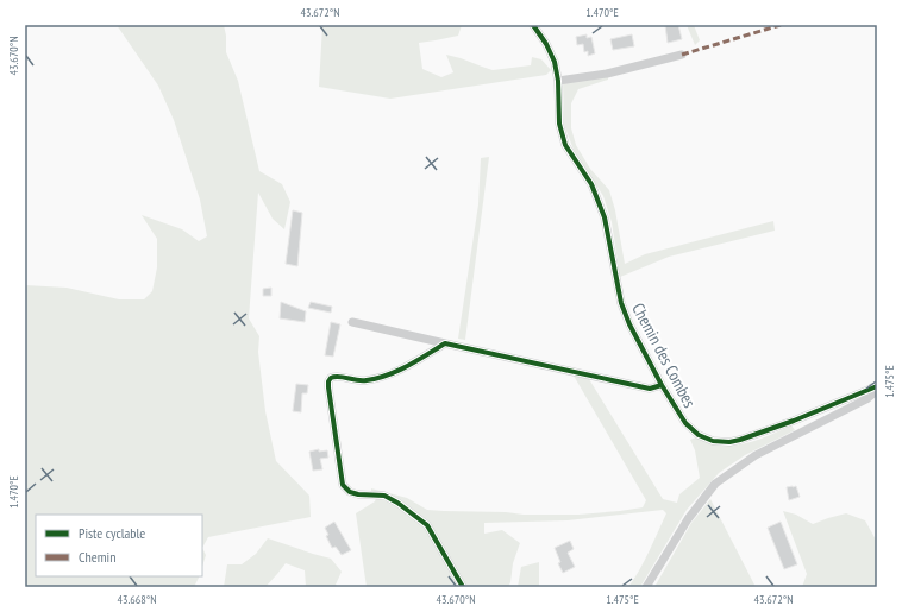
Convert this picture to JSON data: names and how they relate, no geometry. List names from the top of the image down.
{
  "streets": {
    "street": ["Chemin des Combes"]
  },
  "legend": ["Piste cyclable", "Chemin"],
  "coordinates": [
    "43.672°N",
    "1.470°E",
    "43.670°N",
    "1.475°E",
    "43.668°N"
  ]
}
